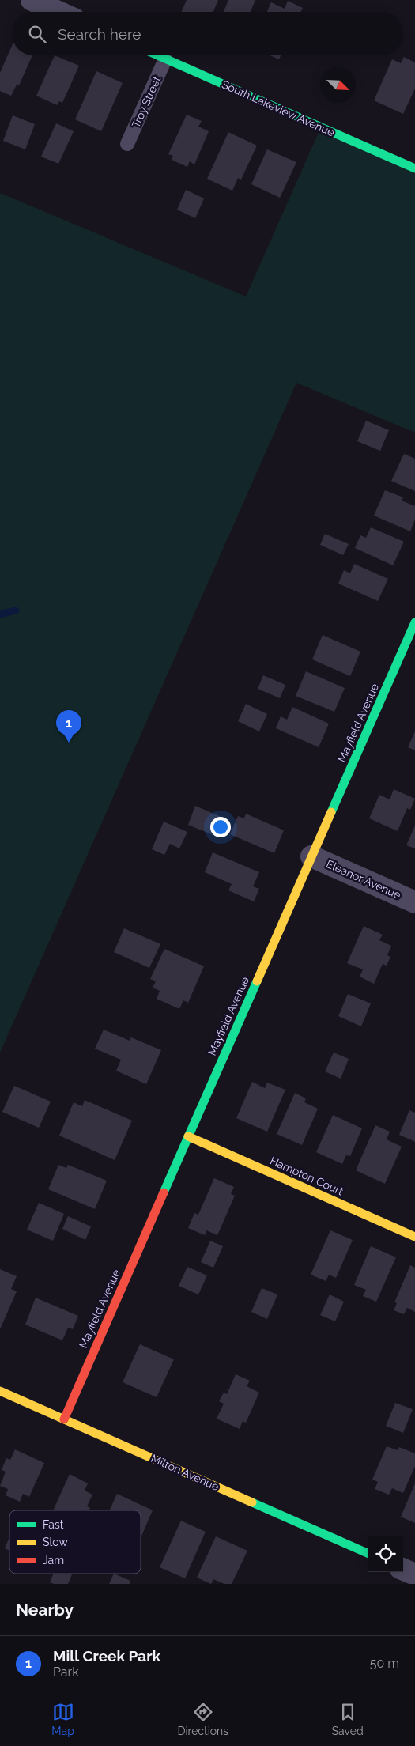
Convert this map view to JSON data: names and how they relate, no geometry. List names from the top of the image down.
{
  "streets": {
    "street": [
      "South Lakeview Avenue",
      "Mayfield Avenue",
      "Eleanor Avenue",
      "Hampton Court",
      "Milton Avenue"
    ],
    "lane": ["Troy Street"]
  },
  "crossings": [
    ["Troy Street", "South Lakeview Avenue"],
    ["Mayfield Avenue", "Eleanor Avenue"],
    ["Mayfield Avenue", "Hampton Court"],
    ["Mayfield Avenue", "Milton Avenue"]
  ],
  "legend": ["Fast", "Slow", "Jam"],
  "north": "bottom right",
  "page": {
    "search": "Search here",
    "pins": "1",
    "heading": "Nearby",
    "list": [
      {
        "mark": "1",
        "name": "Mill Creek Park",
        "note": "Park",
        "value": "50 m"
      }
    ],
    "nav": ["Map", "Directions", "Saved"]
  }
}
